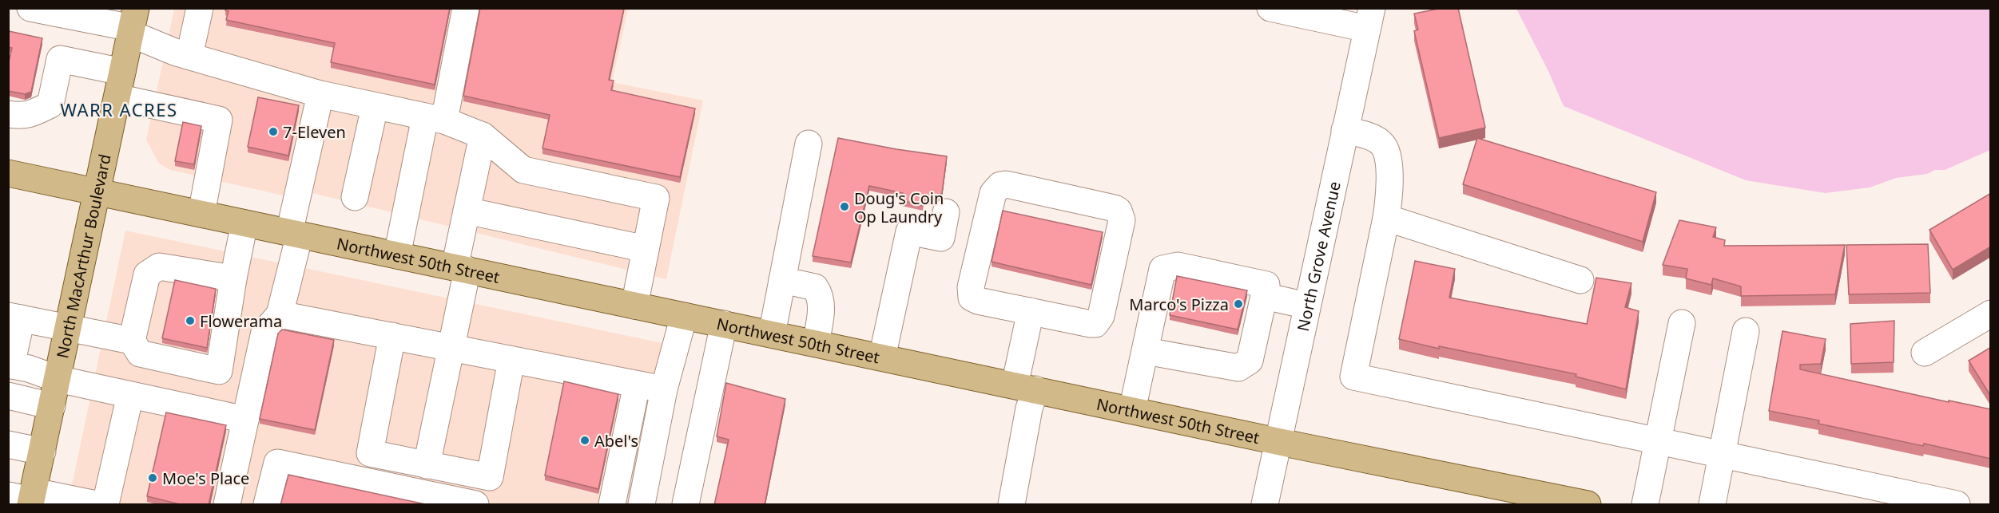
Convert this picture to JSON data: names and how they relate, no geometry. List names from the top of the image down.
{
  "streets": {
    "main road": ["North MacArthur Boulevard", "Northwest 50th Street"],
    "street": ["North Grove Avenue"]
  },
  "crossings": [
    ["North Grove Avenue", "Northwest 50th Street"],
    ["North MacArthur Boulevard", "Northwest 50th Street"]
  ],
  "districts": ["WARR ACRES"],
  "places": [
    "7-Eleven",
    "Doug's Coin Op Laundry",
    "Marco's Pizza",
    "Flowerama",
    "Abel's",
    "Moe's Place"
  ]
}
